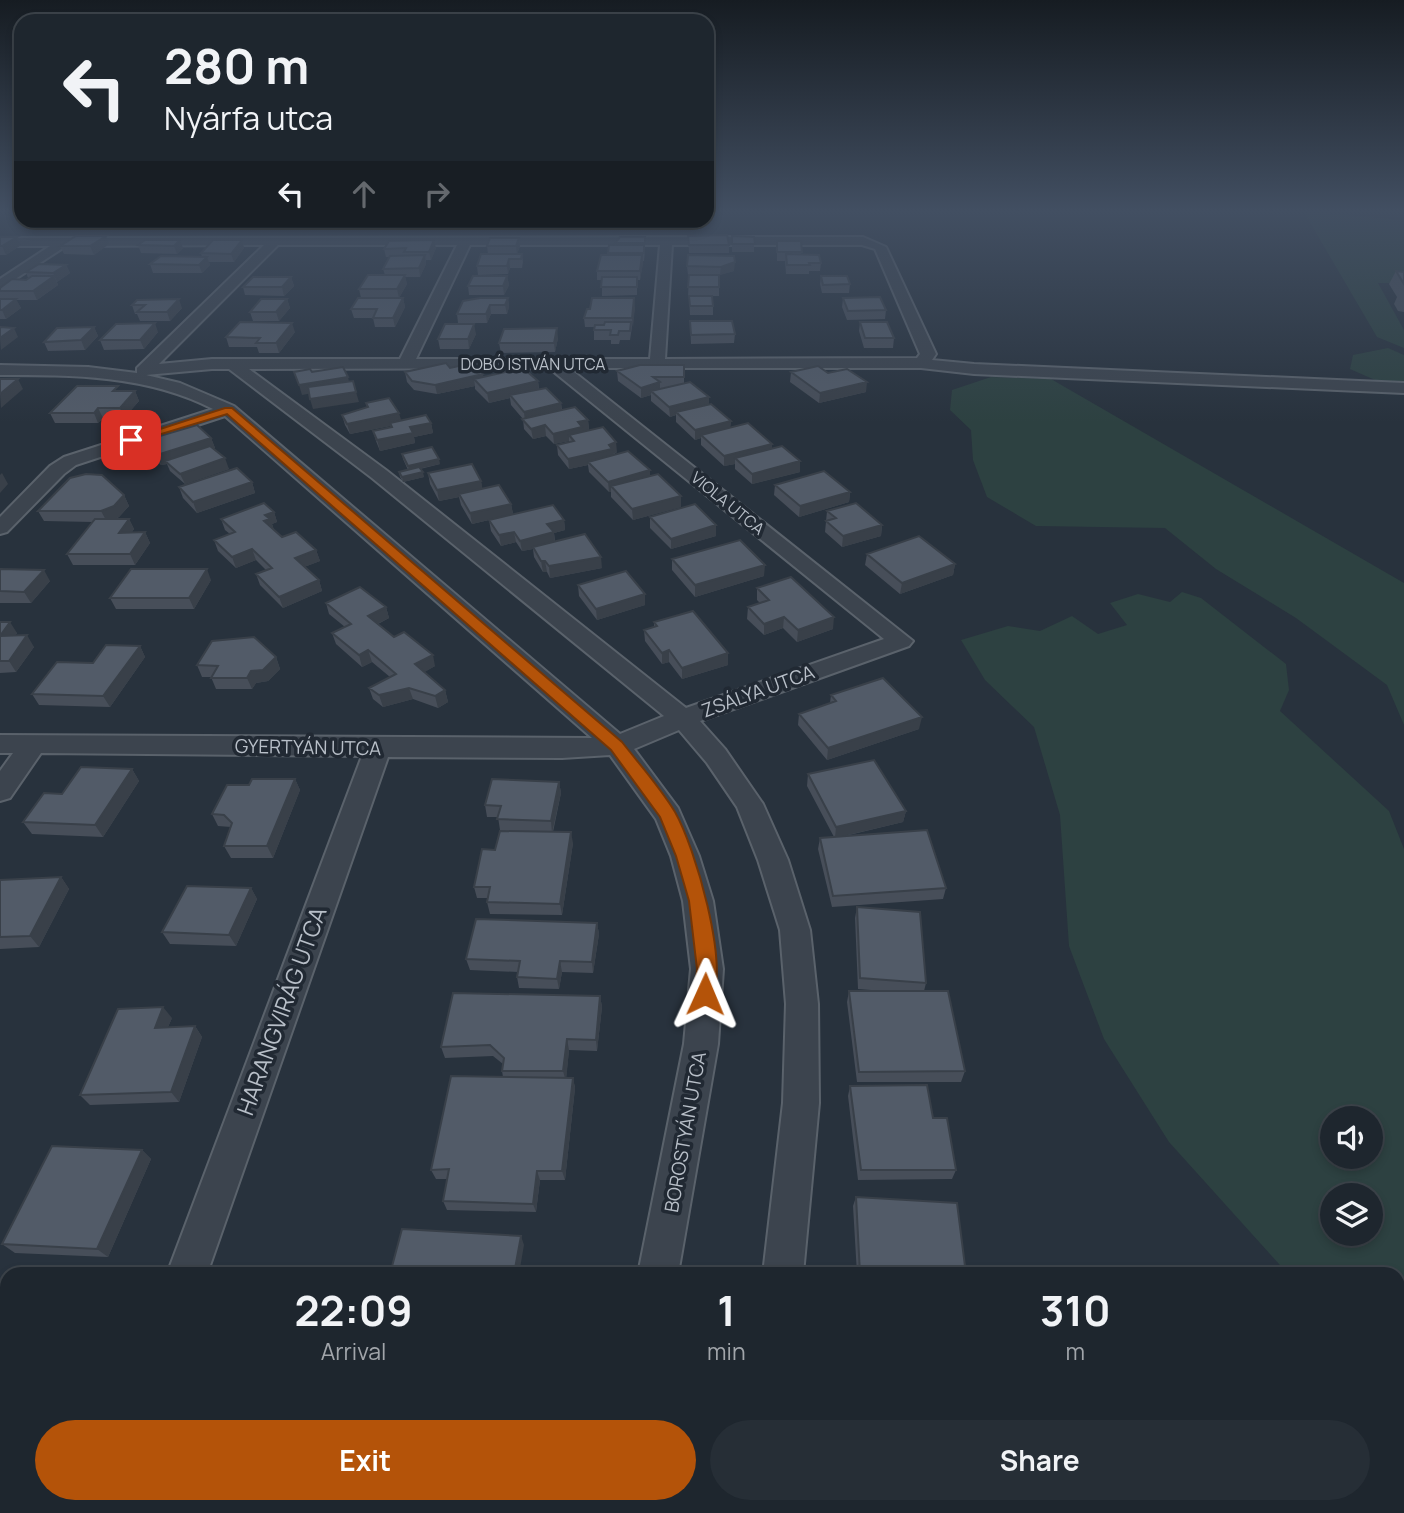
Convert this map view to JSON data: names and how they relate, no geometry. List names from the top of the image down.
{
  "streets": {
    "street": [
      "DOBÓ ISTVÁN UTCA",
      "VIOLA UTCA",
      "ZSÁLYA UTCA",
      "GYERTYÁN UTCA",
      "HARANGVIRÁG UTCA",
      "BOROSTYÁN UTCA"
    ]
  },
  "crossings": [
    ["DOBÓ ISTVÁN UTCA", "VIOLA UTCA"],
    ["DOBÓ ISTVÁN UTCA", "BOROSTYÁN UTCA"],
    ["VIOLA UTCA", "ZSÁLYA UTCA"],
    ["ZSÁLYA UTCA", "GYERTYÁN UTCA"],
    ["ZSÁLYA UTCA", "BOROSTYÁN UTCA"],
    ["GYERTYÁN UTCA", "HARANGVIRÁG UTCA"],
    ["GYERTYÁN UTCA", "BOROSTYÁN UTCA"]
  ],
  "page": {
    "turn": ["280 m", "Nyárfa utca"],
    "eta": [
      "22:09",
      "Arrival",
      "1",
      "min",
      "310",
      "m"
    ],
    "buttons": ["Exit", "Share"]
  }
}
